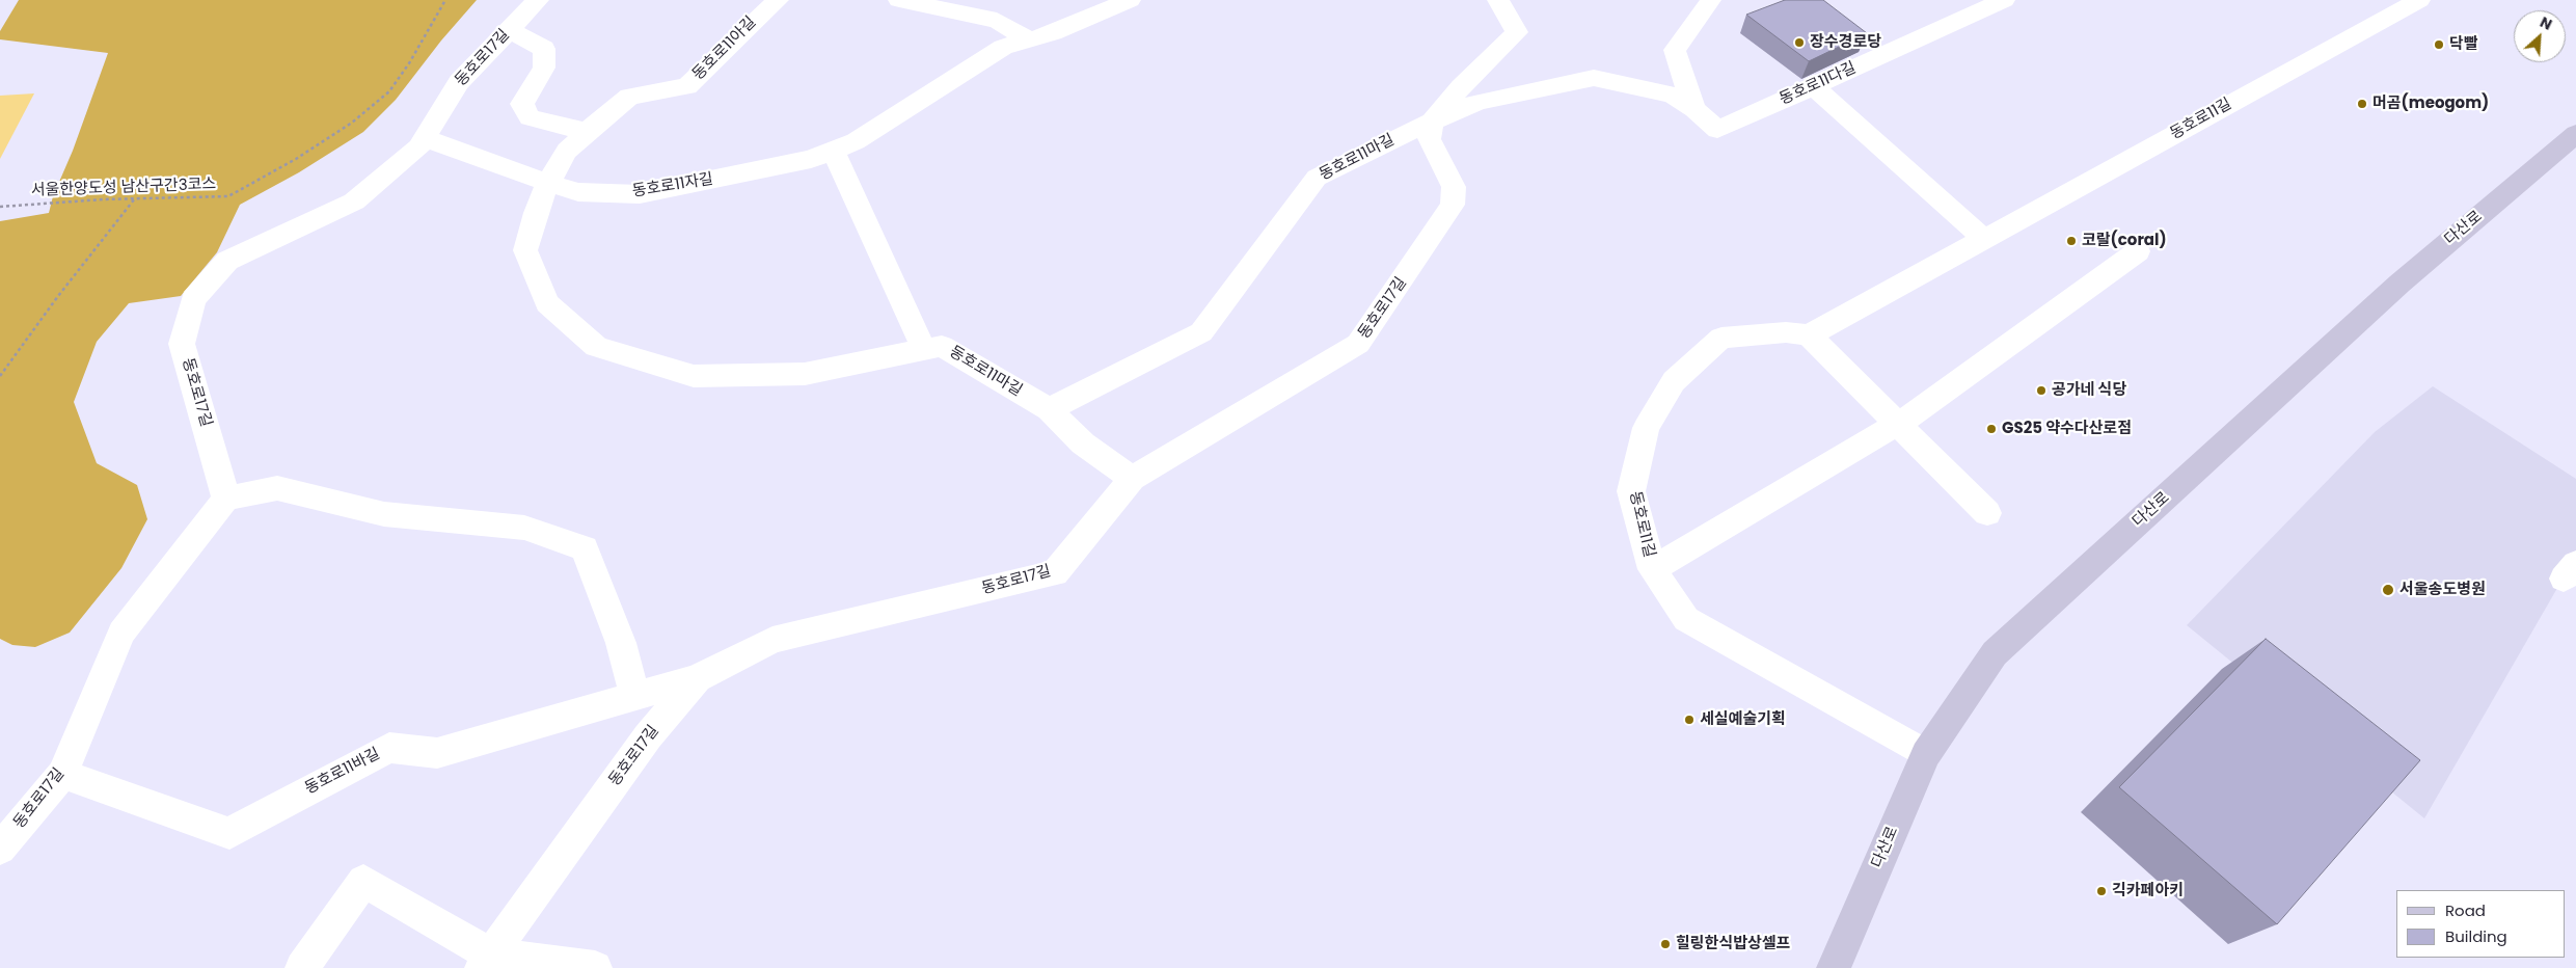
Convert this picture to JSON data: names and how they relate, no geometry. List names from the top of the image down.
{
  "streets": {
    "main road": ["다산로"],
    "street": [
      "동호로11아길",
      "동호로17길",
      "동호로11다길",
      "동호로11길",
      "동호로11마길",
      "동호로11자길",
      "동호로11바길"
    ],
    "path": ["서울한양도성 남산구간3코스"]
  },
  "crossings": [
    ["동호로11아길", "동호로11마길"],
    ["동호로11아길", "동호로11자길"],
    ["동호로17길", "동호로11마길"],
    ["동호로17길", "동호로11자길"],
    ["동호로17길", "동호로11바길"],
    ["동호로11다길", "동호로11마길"],
    ["동호로11길", "다산로"],
    ["동호로11마길", "동호로11자길"]
  ],
  "places": [
    "장수경로당",
    "닥빨",
    "머곰(meogom)",
    "코랄(coral)",
    "공가네 식당",
    "GS25 약수다산로점",
    "서울송도병원",
    "세실예술기획",
    "긱카페아키",
    "힐링한식밥상셀프"
  ],
  "legend": ["Road", "Building"],
  "north": "top right"
}
